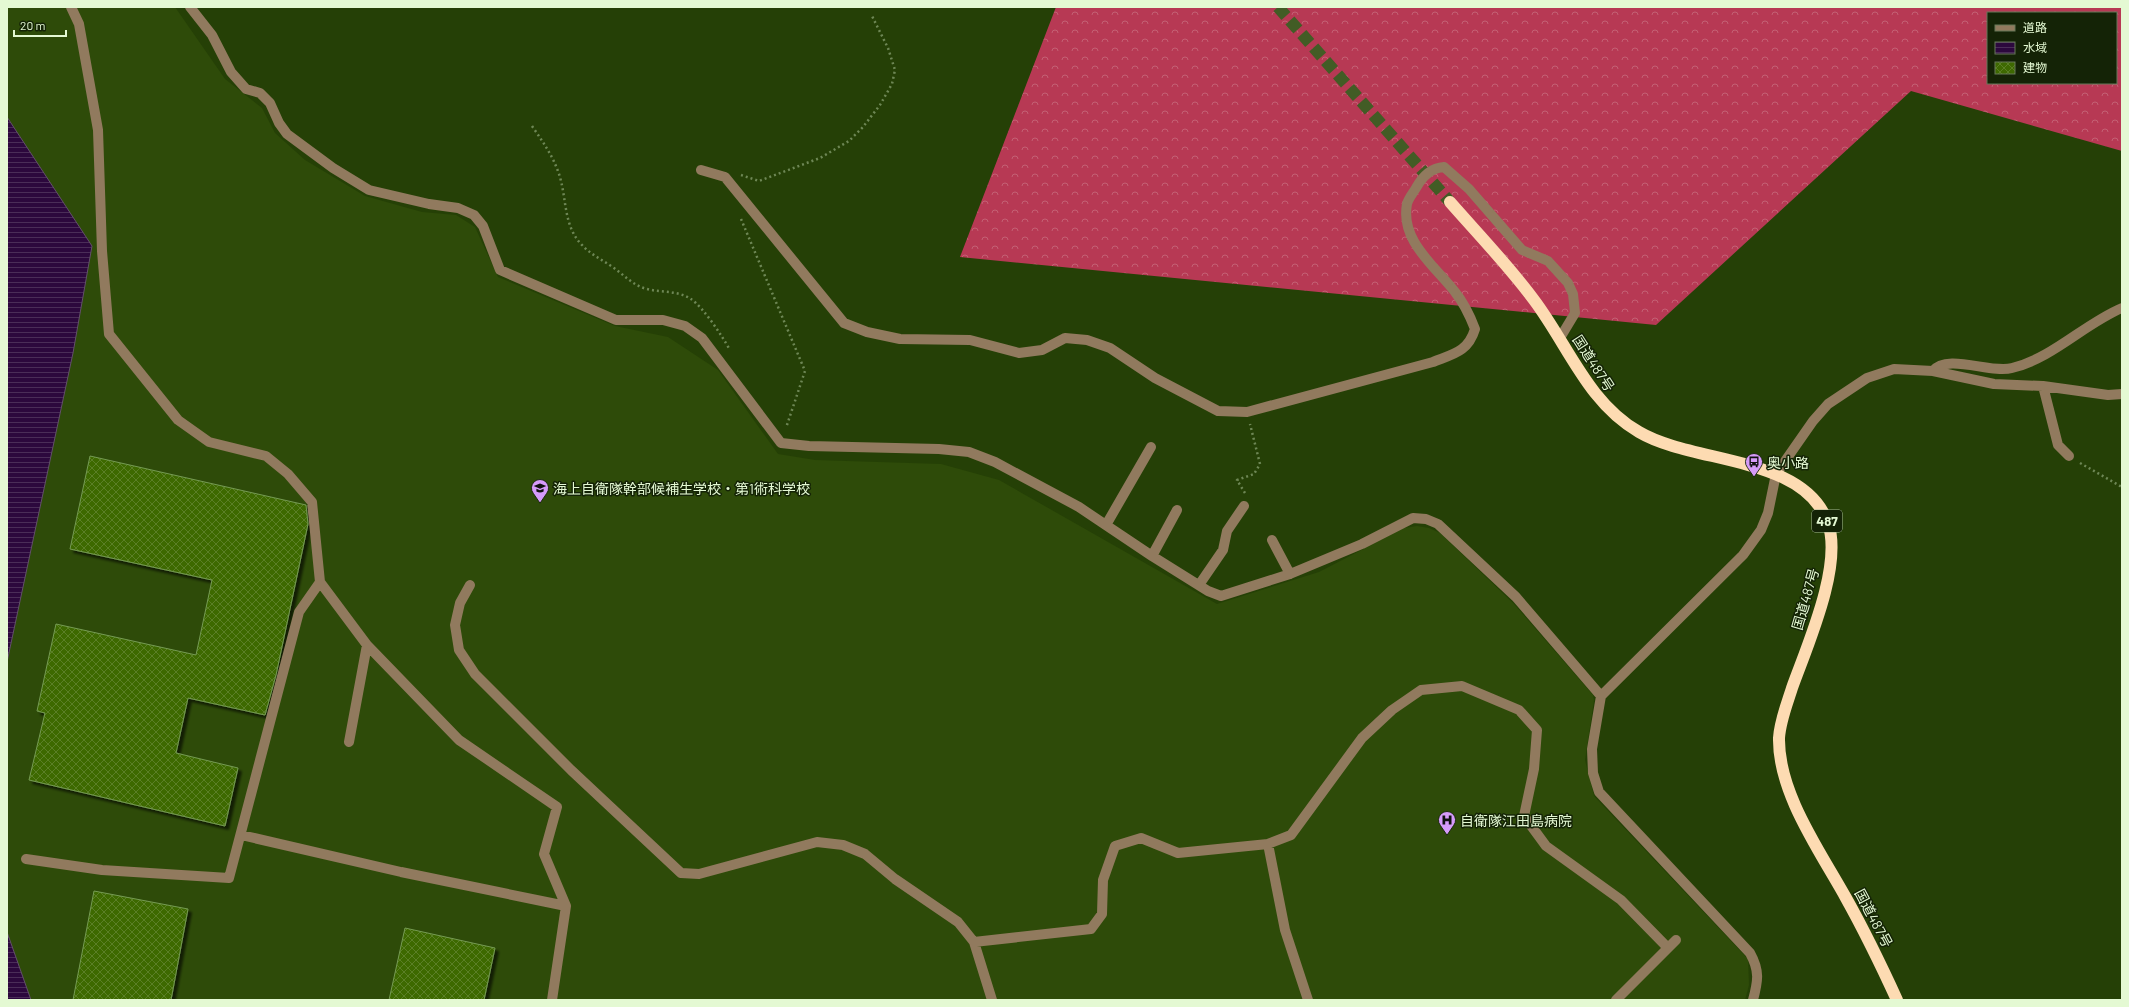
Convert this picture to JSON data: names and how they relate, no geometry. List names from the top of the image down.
{
  "streets": {
    "highway": ["国道487号", "487"]
  },
  "places": {
    "bus stop": ["奥小路"],
    "school or university": ["海上自衛隊幹部候補生学校・第1術科学校"],
    "hospital": ["自衛隊江田島病院"]
  },
  "legend": ["道路", "水域", "建物"],
  "scale_bar": "20 m"
}
